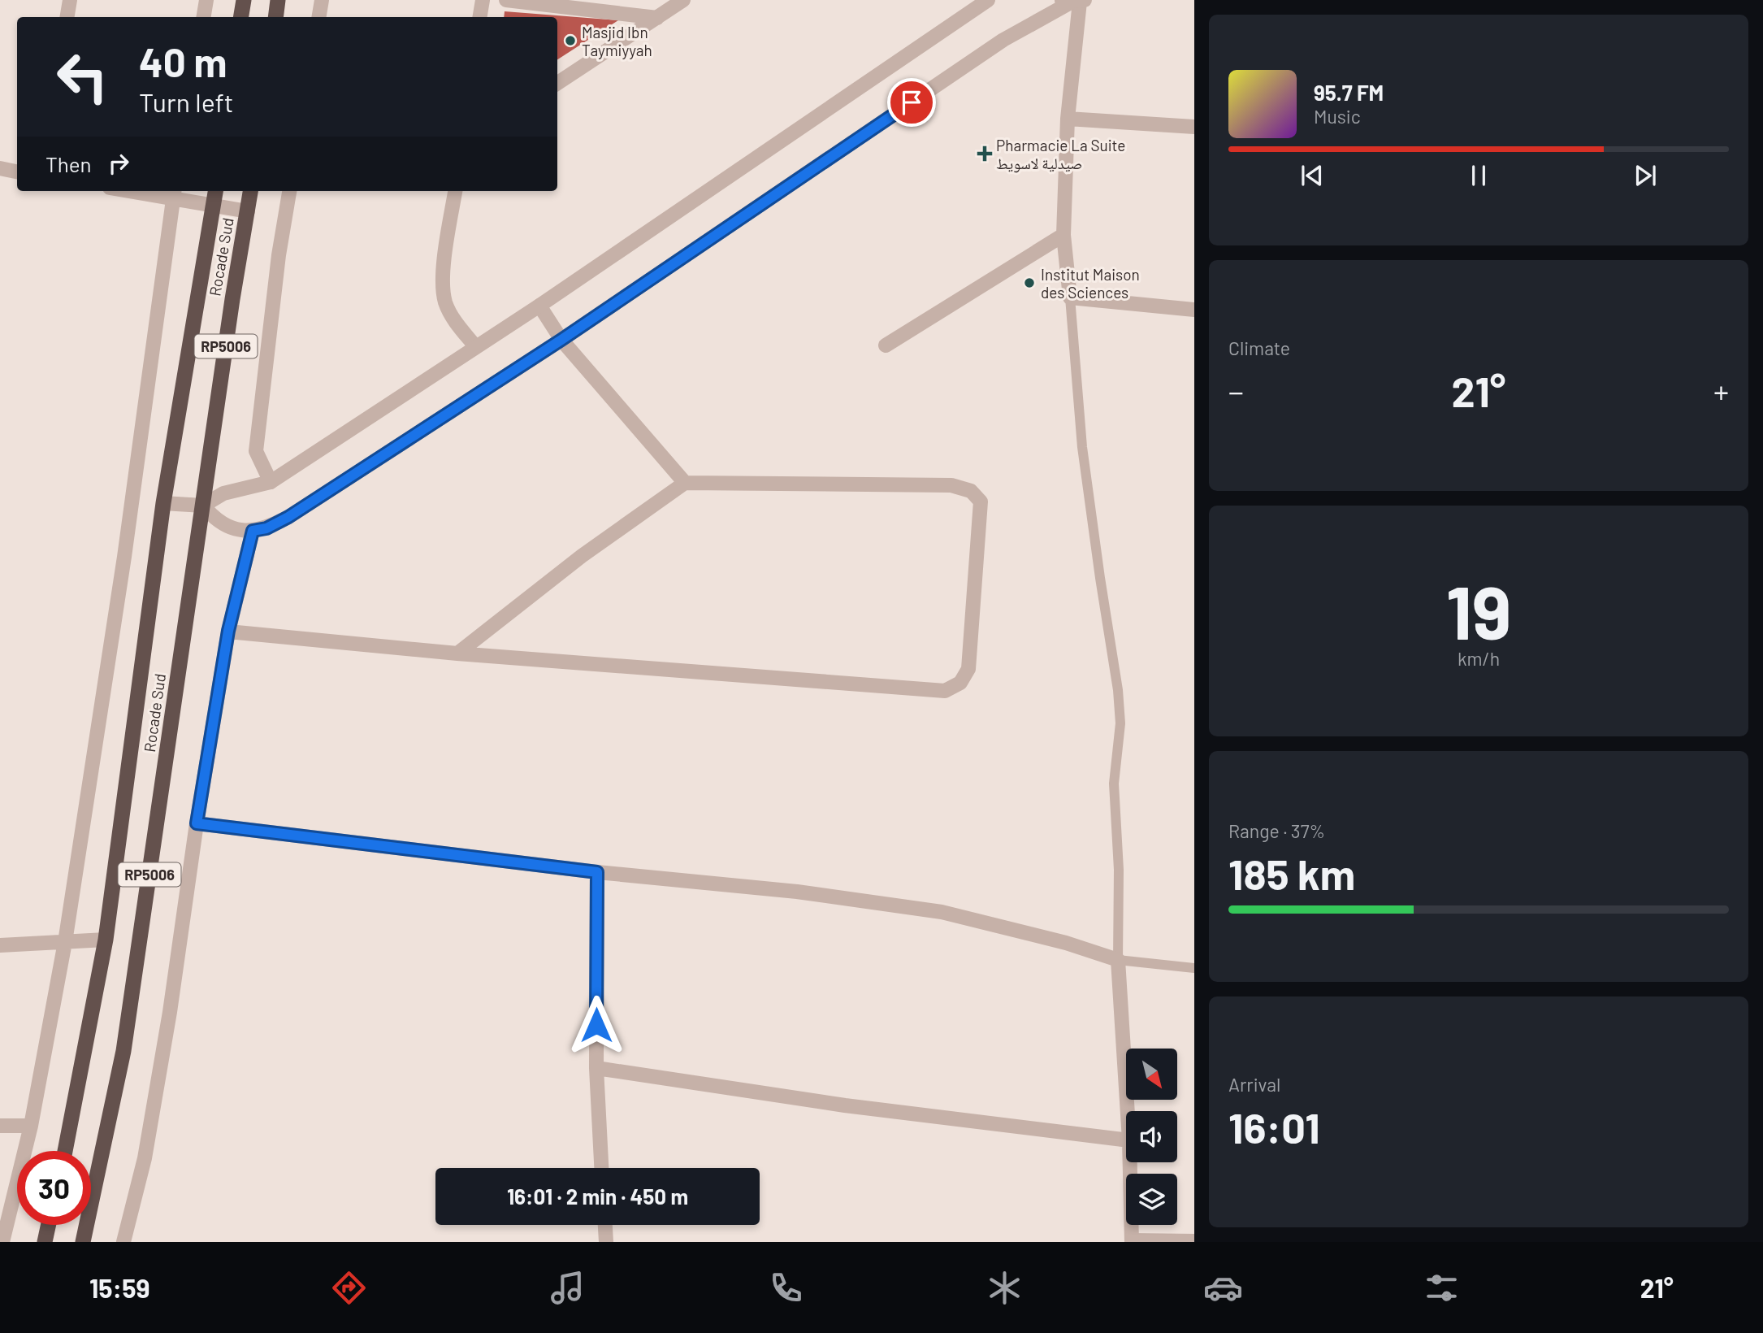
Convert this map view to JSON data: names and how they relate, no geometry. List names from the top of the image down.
{
  "streets": {
    "highway": ["Rocade Sud", "RP5006"]
  },
  "places": {
    "other": ["Masjid Ibn Taymiyyah", "Institut Maison des Sciences"],
    "health": ["Pharmacie La Suite صيدلية لاسويط"]
  },
  "north": "bottom right",
  "page": {
    "turn": ["40 m", "Turn left"],
    "song": ["95.7 FM", "Music"],
    "then": "Then",
    "tile": [
      "Climate",
      ["19", "km/h"],
      ["Range · 37%", "185 km"],
      ["Arrival", "16:01"]
    ],
    "heat": ["−", "21°", "+"],
    "limit": "30",
    "trip": "16:01 · 2 min · 450 m",
    "tabs": ["15:59", "21°"]
  }
}
